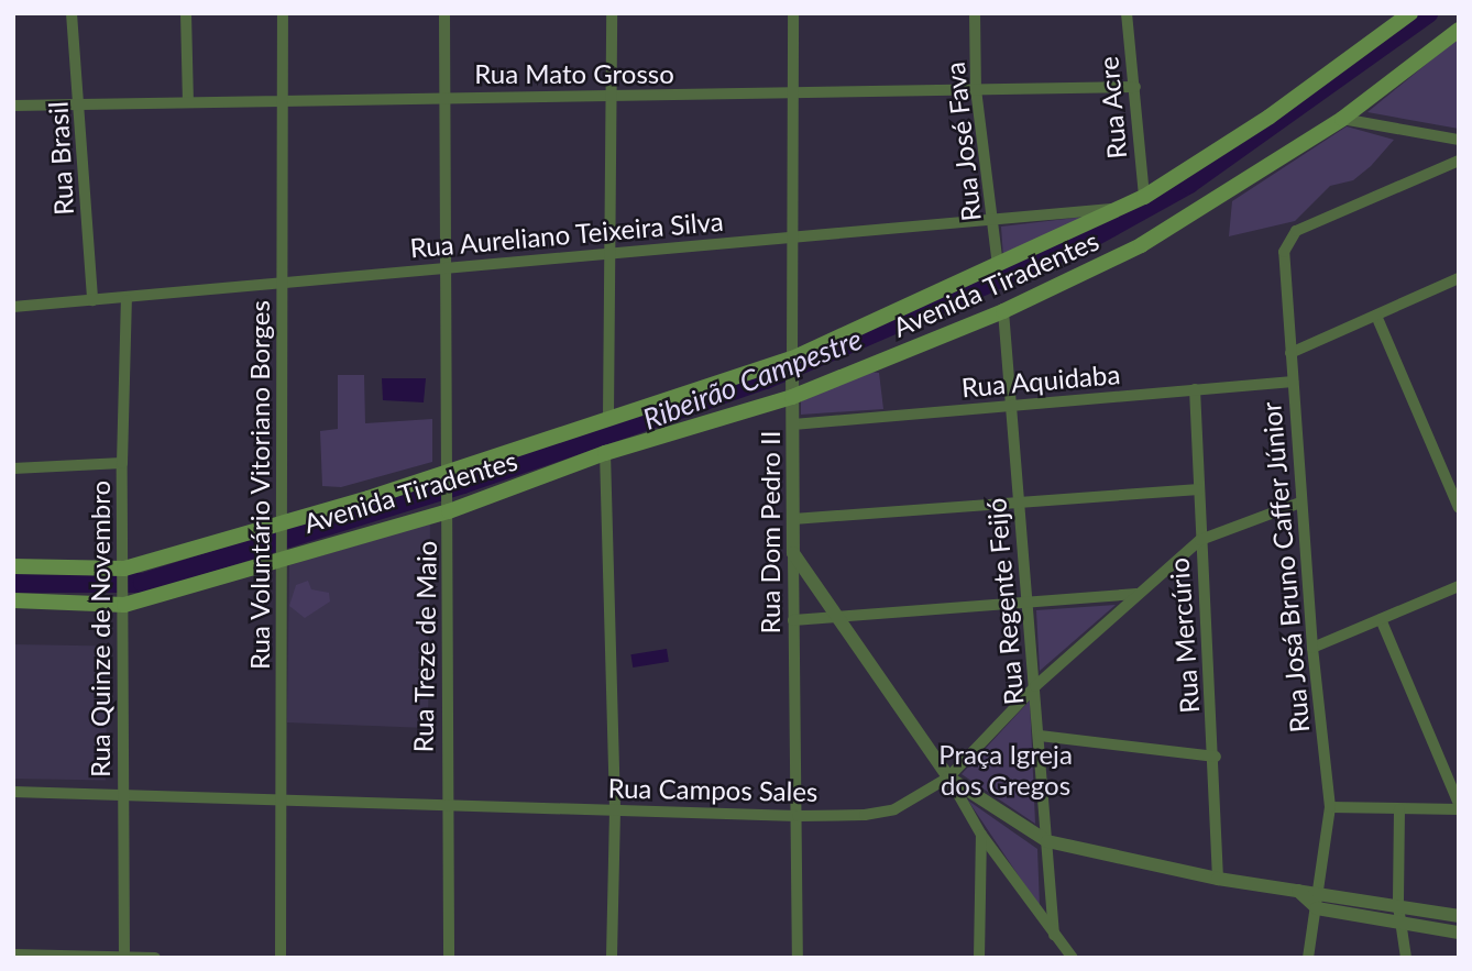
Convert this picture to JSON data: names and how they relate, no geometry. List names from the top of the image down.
{
  "streets": {
    "main road": ["Avenida Tiradentes"],
    "street": [
      "Rua Mato Grosso",
      "Rua Acre",
      "Rua José Fava",
      "Rua Brasil",
      "Rua Aureliano Teixeira Silva",
      "Rua Aquidaba",
      "Rua Voluntário Vitoriano Borges",
      "Rua Dom Pedro II",
      "Rua Josá Bruno Caffer Júnior",
      "Rua Regente Feijó",
      "Rua Quinze de Novembro",
      "Rua Mercúrio",
      "Rua Treze de Maio",
      "Rua Campos Sales"
    ]
  },
  "crossings": [
    ["Rua Mato Grosso", "Rua Acre"],
    ["Rua Mato Grosso", "Rua José Fava"],
    ["Rua Mato Grosso", "Rua Brasil"],
    ["Rua Mato Grosso", "Rua Voluntário Vitoriano Borges"],
    ["Rua Mato Grosso", "Rua Dom Pedro II"],
    ["Rua Mato Grosso", "Rua Treze de Maio"],
    ["Rua Acre", "Avenida Tiradentes"],
    ["Rua José Fava", "Rua Aureliano Teixeira Silva"],
    ["Rua José Fava", "Avenida Tiradentes"],
    ["Rua Brasil", "Rua Aureliano Teixeira Silva"],
    ["Rua Aureliano Teixeira Silva", "Avenida Tiradentes"],
    ["Rua Aureliano Teixeira Silva", "Rua Voluntário Vitoriano Borges"],
    ["Rua Aureliano Teixeira Silva", "Rua Dom Pedro II"],
    ["Rua Aureliano Teixeira Silva", "Rua Quinze de Novembro"],
    ["Rua Aureliano Teixeira Silva", "Rua Treze de Maio"],
    ["Avenida Tiradentes", "Rua Voluntário Vitoriano Borges"],
    ["Avenida Tiradentes", "Rua Dom Pedro II"],
    ["Avenida Tiradentes", "Rua Regente Feijó"],
    ["Avenida Tiradentes", "Rua Quinze de Novembro"],
    ["Avenida Tiradentes", "Rua Treze de Maio"],
    ["Rua Aquidaba", "Rua Dom Pedro II"],
    ["Rua Aquidaba", "Rua Josá Bruno Caffer Júnior"],
    ["Rua Aquidaba", "Rua Regente Feijó"],
    ["Rua Aquidaba", "Rua Mercúrio"],
    ["Rua Voluntário Vitoriano Borges", "Rua Campos Sales"],
    ["Rua Dom Pedro II", "Rua Campos Sales"],
    ["Rua Josá Bruno Caffer Júnior", "Rua Campos Sales"],
    ["Rua Regente Feijó", "Rua Campos Sales"],
    ["Rua Quinze de Novembro", "Rua Campos Sales"],
    ["Rua Mercúrio", "Rua Campos Sales"],
    ["Rua Treze de Maio", "Rua Campos Sales"]
  ],
  "water": ["Ribeirão Campestre"],
  "parks": ["Praça Igreja dos Gregos"]
}
